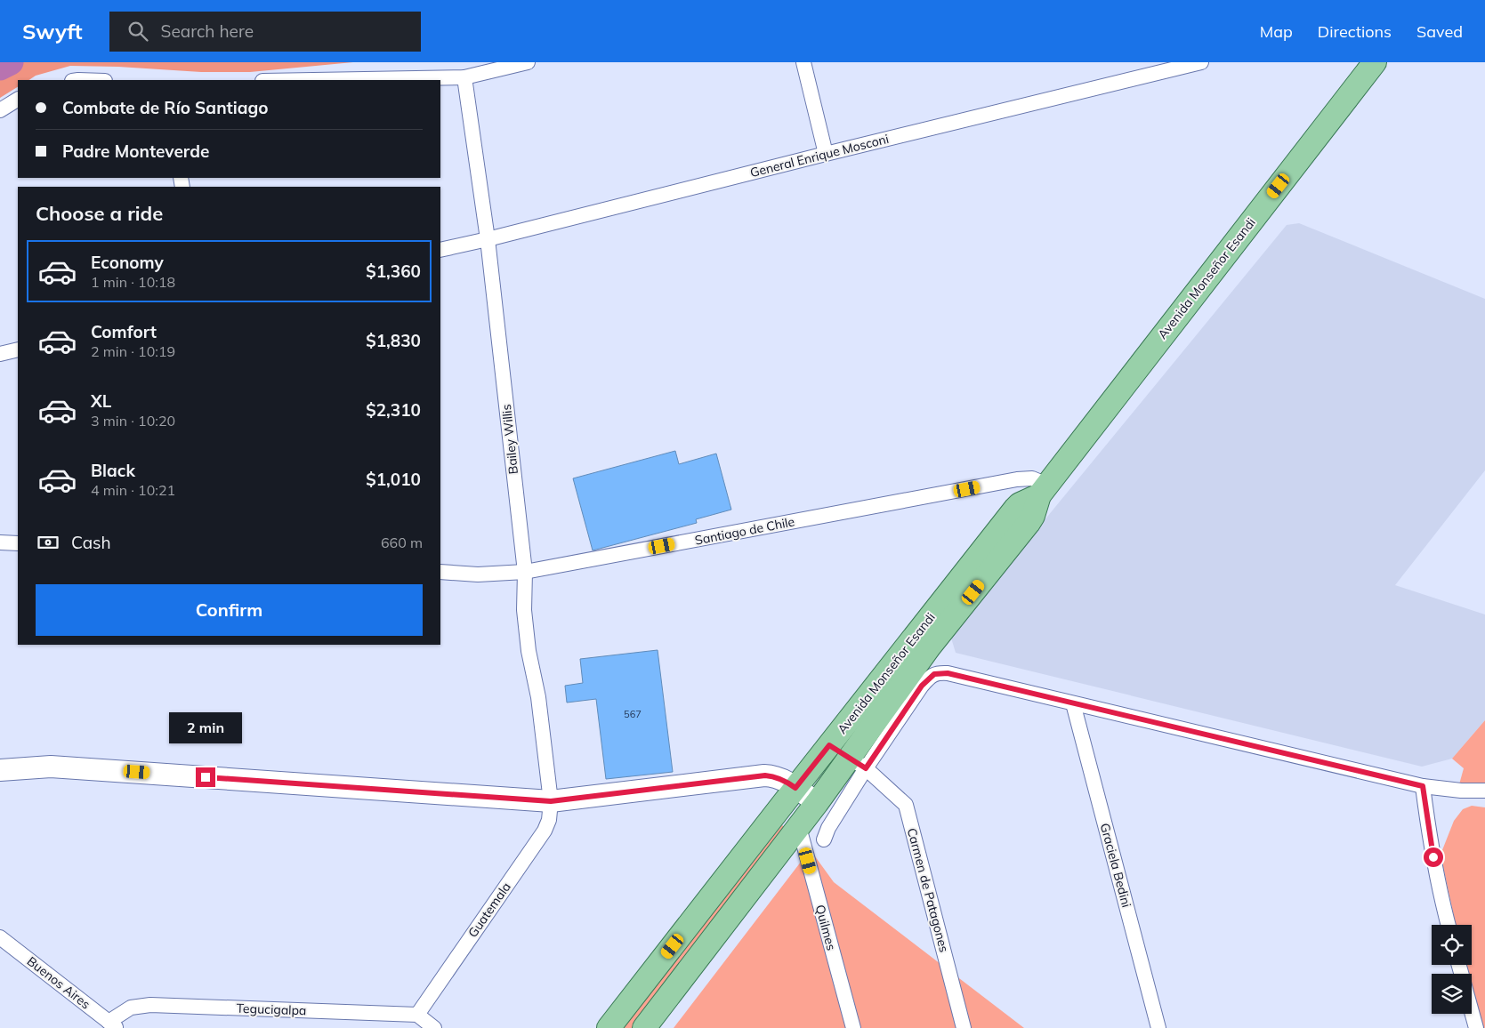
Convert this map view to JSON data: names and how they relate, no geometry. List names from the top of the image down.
{
  "streets": {
    "main road": ["Avenida Monseñor Esandi"],
    "street": [
      "General Enrique Mosconi",
      "Bailey Willis",
      "Santiago de Chile",
      "Graciela Bedini",
      "Carmen de Patagones",
      "Guatemala",
      "Quilmes",
      "Buenos Aires",
      "Tegucigalpa"
    ]
  },
  "crossings": [
    ["General Enrique Mosconi", "Bailey Willis"],
    ["Avenida Monseñor Esandi", "Santiago de Chile"],
    ["Avenida Monseñor Esandi", "Carmen de Patagones"],
    ["Avenida Monseñor Esandi", "Quilmes"],
    ["Bailey Willis", "Santiago de Chile"],
    ["Bailey Willis", "Guatemala"],
    ["Guatemala", "Tegucigalpa"],
    ["Buenos Aires", "Tegucigalpa"]
  ],
  "house_numbers": ["567"],
  "page": {
    "header": "Swyft",
    "search": "Search here",
    "nav": ["Map", "Directions", "Saved"],
    "banner": ["Combate de Río Santiago", "Padre Monteverde"],
    "heading": "Choose a ride",
    "list": [
      {
        "name": "Economy",
        "note": "1 min · 10:18",
        "value": "$1,360"
      },
      {
        "name": "Comfort",
        "note": "2 min · 10:19",
        "value": "$1,830"
      },
      {
        "name": "XL",
        "note": "3 min · 10:20",
        "value": "$2,310"
      },
      {
        "name": "Black",
        "note": "4 min · 10:21",
        "value": "$1,010"
      }
    ],
    "pay": ["Cash", "660 m"],
    "buttons": "Confirm",
    "bubble": "2 min"
  }
}
